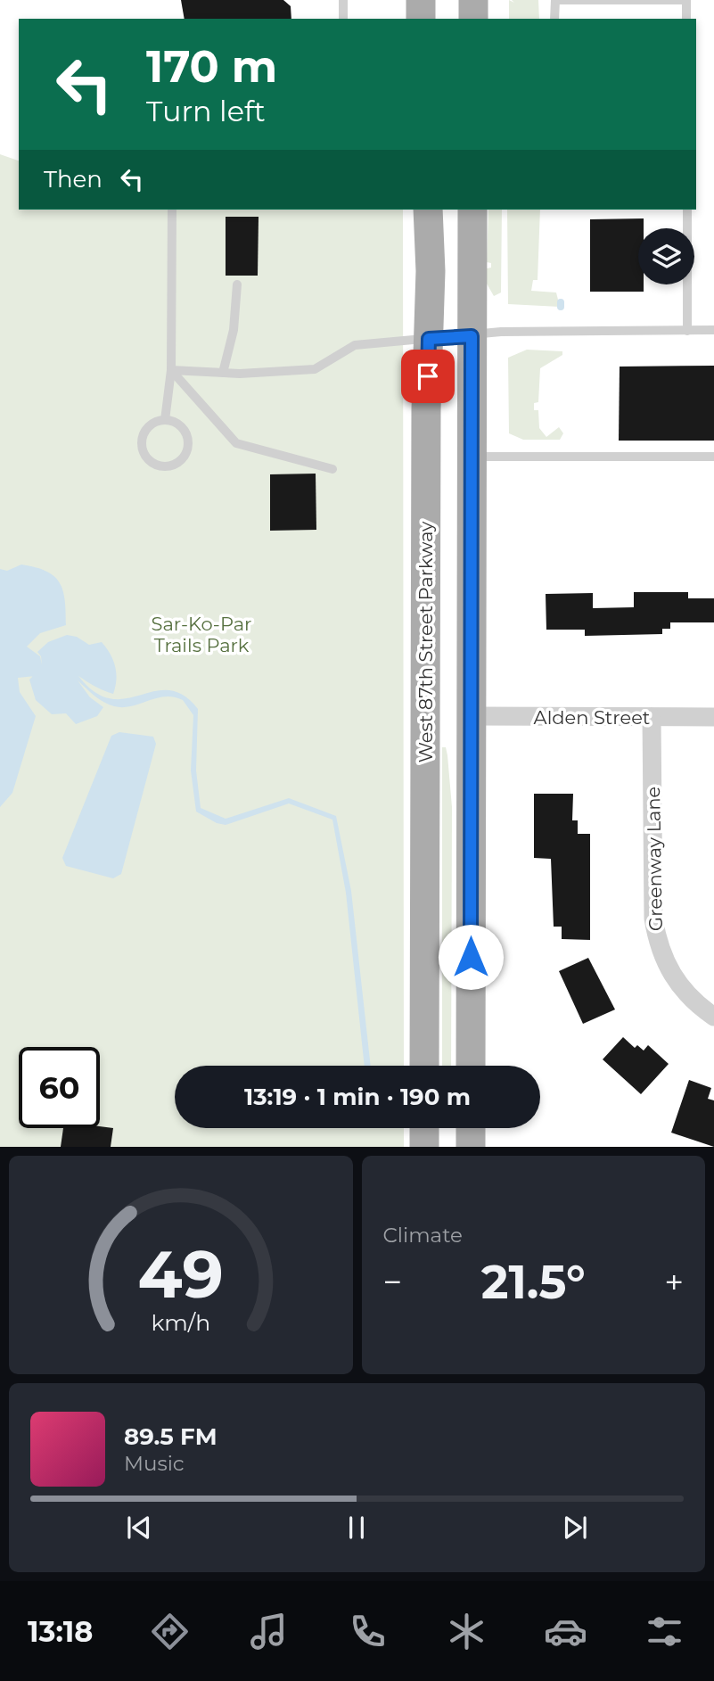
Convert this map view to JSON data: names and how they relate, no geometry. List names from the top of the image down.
{
  "streets": {
    "main road": ["West 87th Street Parkway"],
    "street": ["Alden Street", "Greenway Lane"]
  },
  "crossings": [
    ["Alden Street", "Greenway Lane"]
  ],
  "parks": ["Sar-Ko-Par Trails Park"],
  "page": {
    "turn": ["170 m", "Turn left"],
    "then": "Then",
    "limit": "60",
    "trip": "13:19 · 1 min · 190 m",
    "tile": "Climate",
    "heat": ["−", "21.5°", "+"],
    "song": ["89.5 FM", "Music"],
    "tabs": "13:18",
    "gauge": ["49", "km/h"]
  }
}
